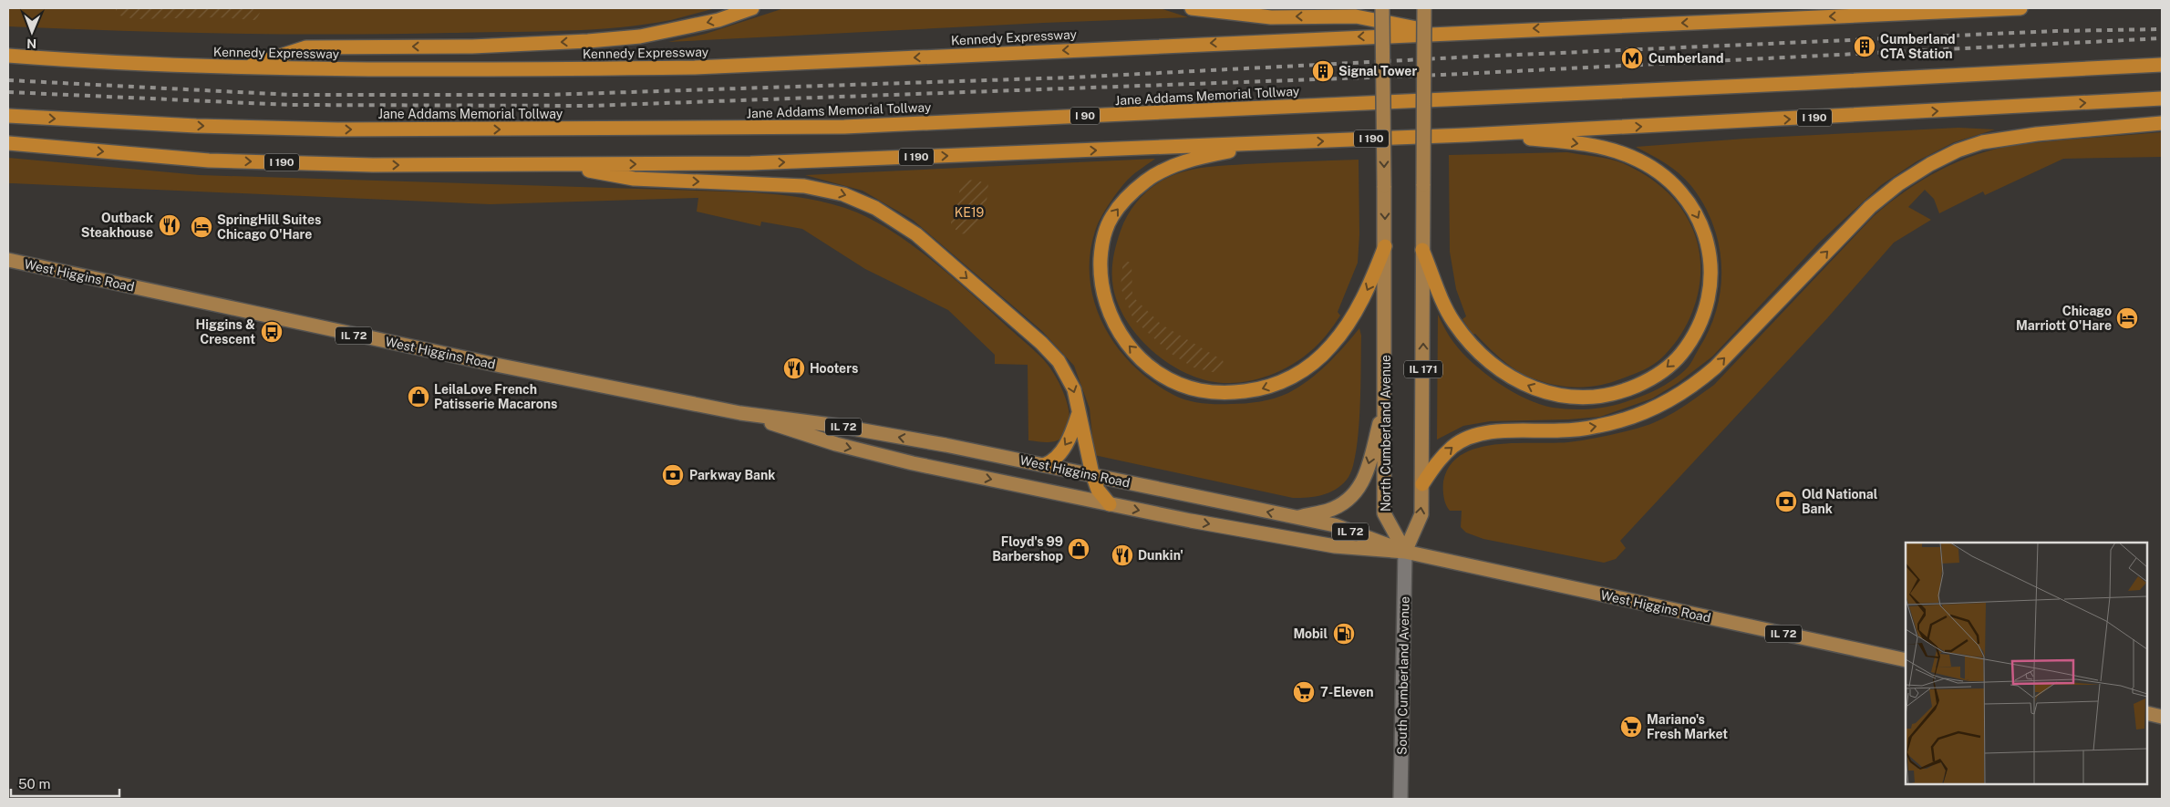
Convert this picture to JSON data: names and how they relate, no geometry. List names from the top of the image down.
{
  "streets": {
    "highway": [
      "Kennedy Expressway",
      "Jane Addams Memorial Tollway",
      "I 90",
      "I 190"
    ],
    "main road": [
      "West Higgins Road",
      "IL 72",
      "IL 171",
      "North Cumberland Avenue"
    ],
    "street": ["South Cumberland Avenue"]
  },
  "crossings": [
    ["West Higgins Road", "IL 171"],
    ["West Higgins Road", "North Cumberland Avenue"],
    ["West Higgins Road", "South Cumberland Avenue"],
    ["IL 171", "North Cumberland Avenue"],
    ["IL 171", "South Cumberland Avenue"],
    ["North Cumberland Avenue", "South Cumberland Avenue"]
  ],
  "parks": ["KE19"],
  "places": {
    "building": ["Cumberland CTA Station", "Signal Tower"],
    "metro station": ["Cumberland"],
    "restaurant": ["Outback Steakhouse", "Hooters", "Dunkin'"],
    "hotel": ["SpringHill Suites Chicago O'Hare", "Chicago Marriott O'Hare"],
    "bus stop": ["Higgins & Crescent"],
    "shop": ["LeilaLove French Patisserie Macarons", "Floyd's 99 Barbershop"],
    "bank": ["Parkway Bank", "Old National Bank"],
    "fuel station": ["Mobil"],
    "supermarket": ["7-Eleven", "Mariano's Fresh Market"]
  },
  "scale_bar": "50 m",
  "north": "bottom"
}
